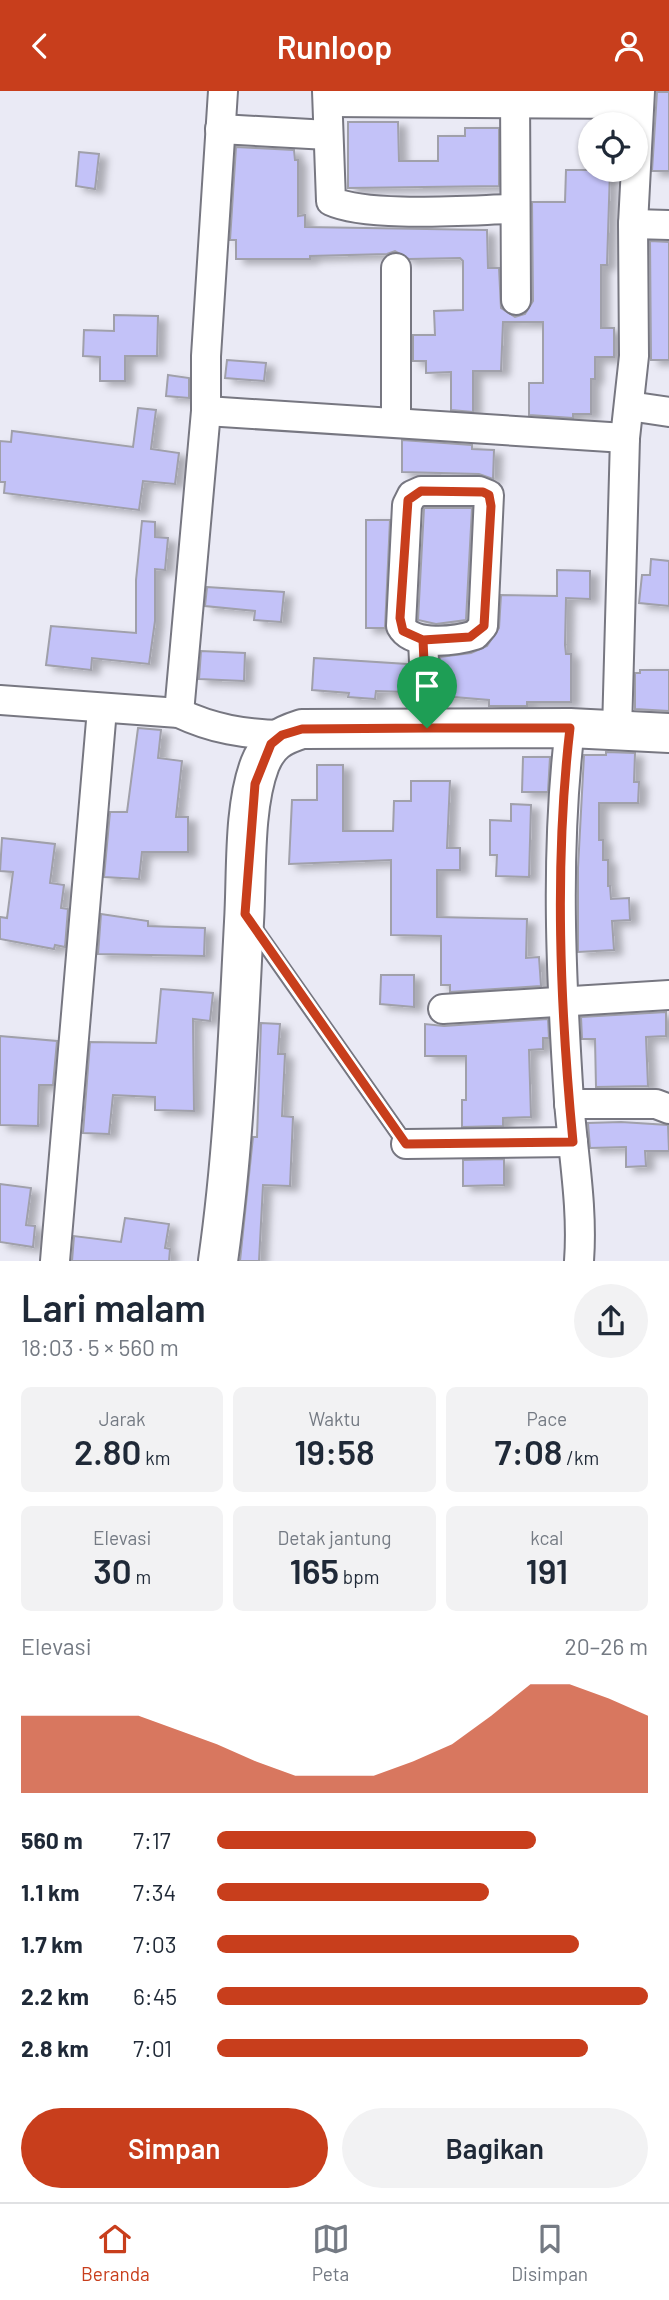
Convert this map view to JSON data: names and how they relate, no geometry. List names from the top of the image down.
{
  "page": {
    "header": "Runloop",
    "heading": ["Lari malam", "18:03 · 5 × 560 m"],
    "stats": [
      ["Jarak", "2.80 km"],
      ["Waktu", "19:58"],
      ["Pace", "7:08 /km"],
      ["Elevasi", "30 m"],
      ["Detak jantung", "165 bpm"],
      ["kcal", "191"]
    ],
    "chart": ["Elevasi", "20–26 m"],
    "list": [
      {
        "name": "560 m",
        "note": "7:17"
      },
      {
        "name": "1.1 km",
        "note": "7:34"
      },
      {
        "name": "1.7 km",
        "note": "7:03"
      },
      {
        "name": "2.2 km",
        "note": "6:45"
      },
      {
        "name": "2.8 km",
        "note": "7:01"
      }
    ],
    "buttons": ["Simpan", "Bagikan"],
    "tabs": ["Beranda", "Peta", "Disimpan"]
  }
}
